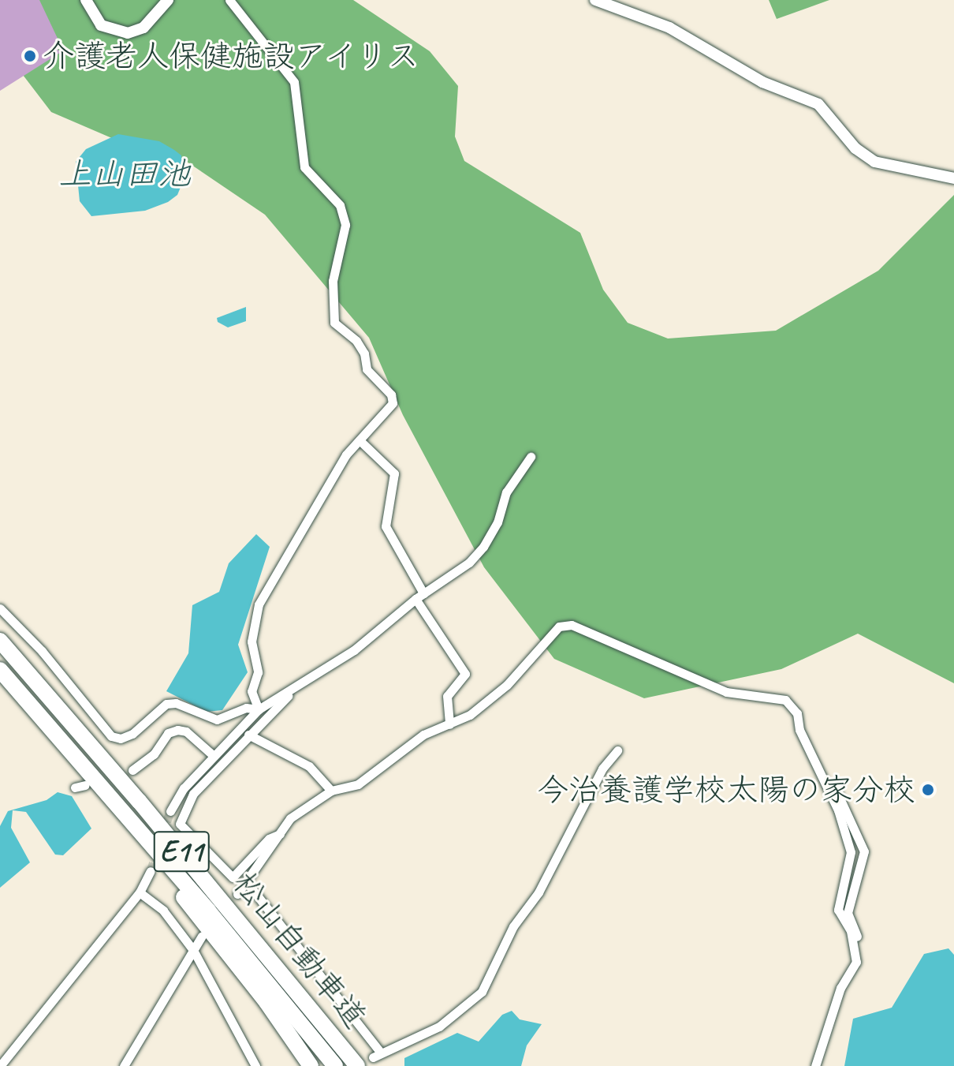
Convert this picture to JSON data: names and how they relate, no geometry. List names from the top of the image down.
{
  "streets": {
    "highway": ["E11", "松山自動車道"]
  },
  "water": ["上山田池"],
  "places": ["介護老人保健施設アイリス", "今治養護学校太陽の家分校"]
}
